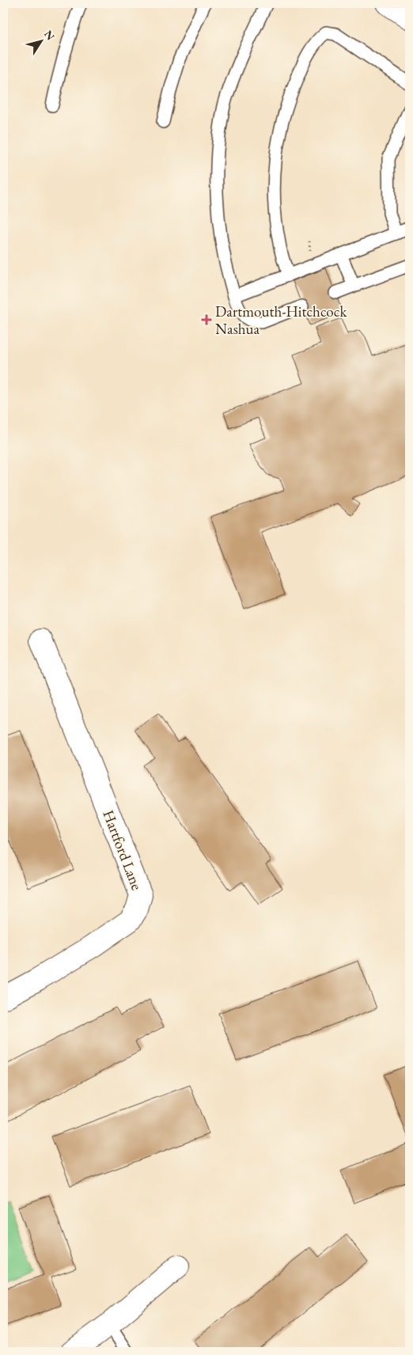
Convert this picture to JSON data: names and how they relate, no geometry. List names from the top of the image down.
{
  "streets": {
    "street": ["Hartford Lane"]
  },
  "places": {
    "health": ["Dartmouth-Hitchcock Nashua"]
  },
  "north": "top right"
}
